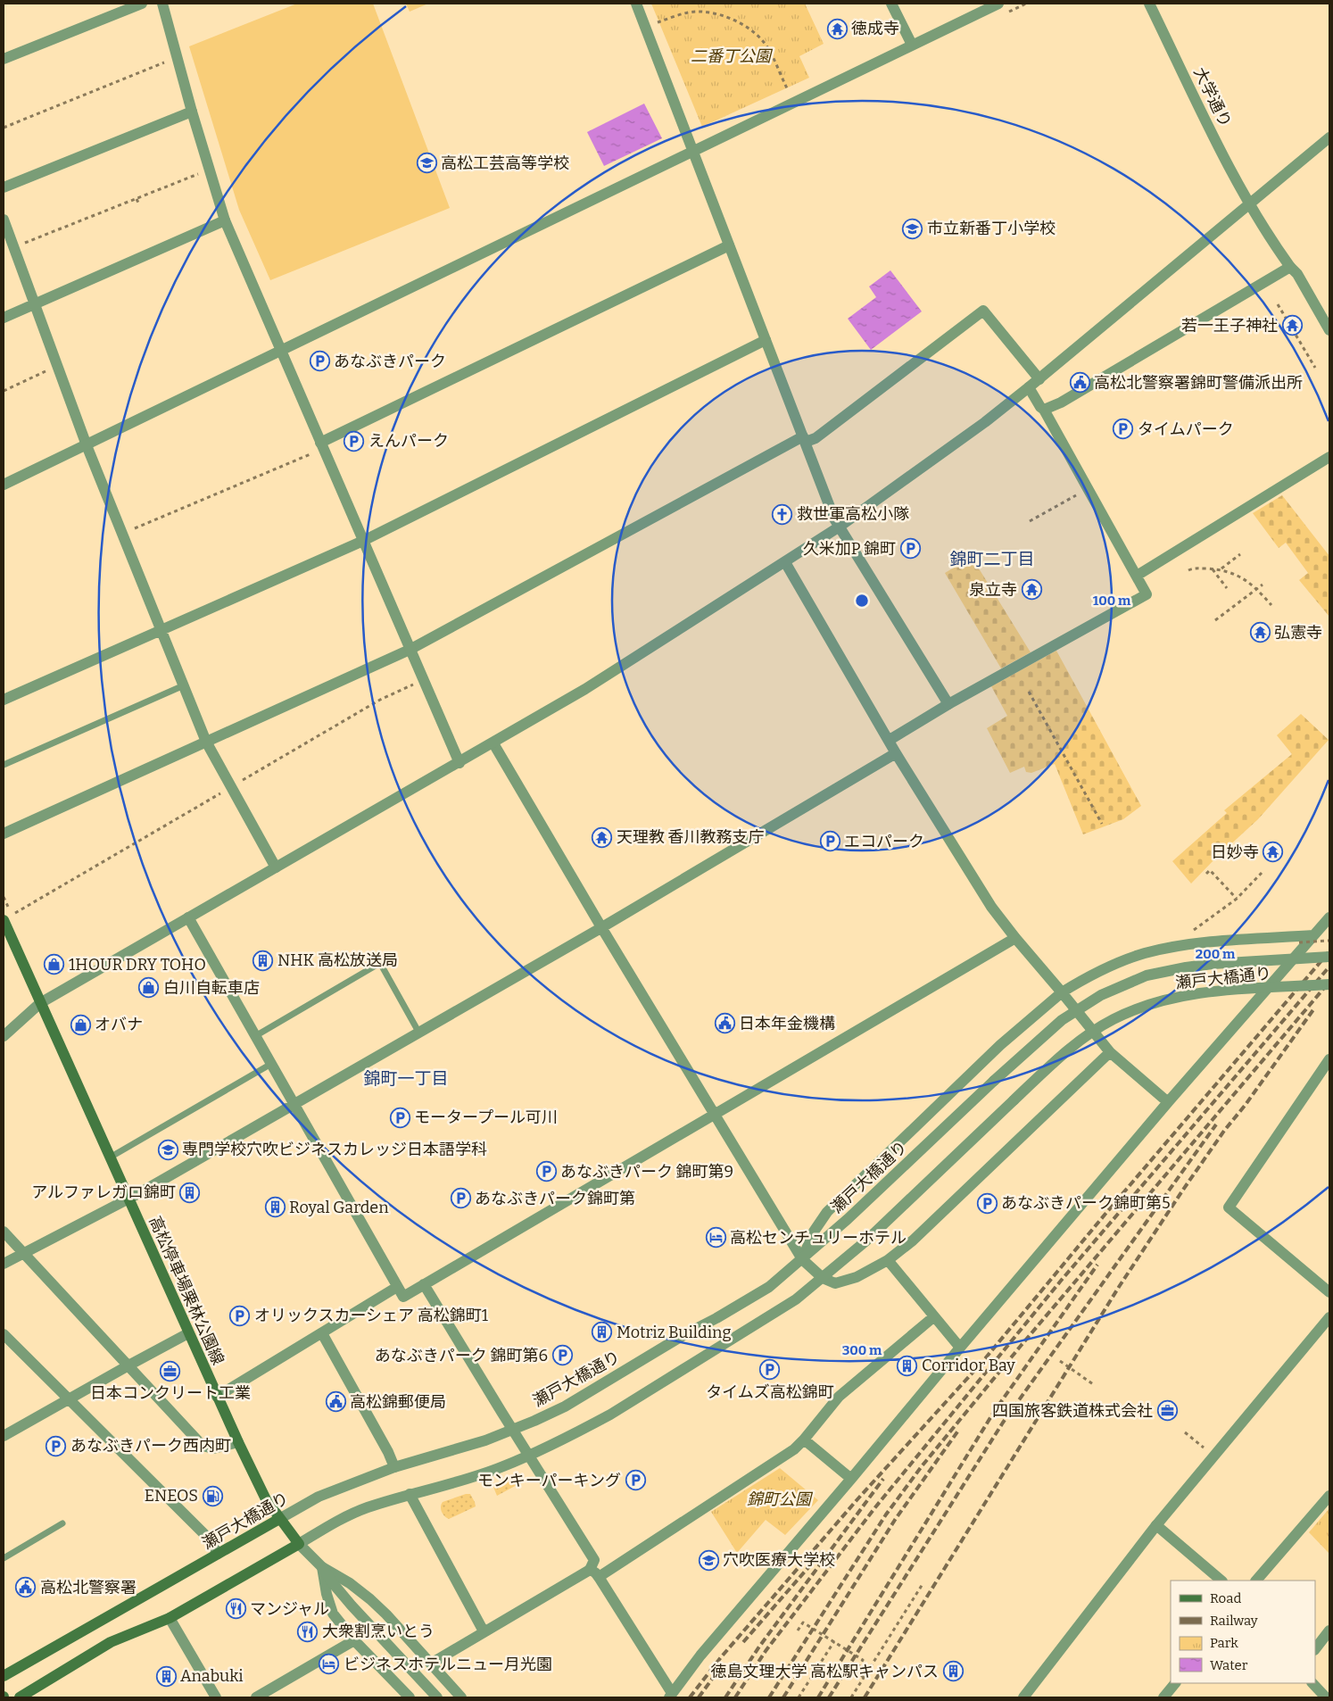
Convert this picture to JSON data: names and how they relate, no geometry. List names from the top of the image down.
{
  "streets": {
    "main road": ["瀬戸大橋通り", "高松停車場栗林公園線"],
    "street": ["大学通り"]
  },
  "crossings": [
    ["瀬戸大橋通り", "高松停車場栗林公園線"]
  ],
  "districts": ["錦町二丁目", "錦町一丁目"],
  "parks": ["二番丁公園", "錦町公園"],
  "places": {
    "temple": [
      "徳成寺",
      "若一王子神社",
      "泉立寺",
      "弘憲寺",
      "天理教 香川教務支庁",
      "日妙寺"
    ],
    "school or university": [
      "高松工芸高等学校",
      "市立新番丁小学校",
      "専門学校穴吹ビジネスカレッジ日本語学科",
      "穴吹医療大学校"
    ],
    "parking": [
      "あなぶきパーク",
      "タイムパーク",
      "えんパーク",
      "久米加P 錦町",
      "エコパーク",
      "モータープール可川",
      "あなぶきパーク 錦町第9",
      "あなぶきパーク錦町第",
      "あなぶきパーク錦町第5",
      "オリックスカーシェア 高松錦町1",
      "あなぶきパーク 錦町第6",
      "タイムズ高松錦町",
      "あなぶきパーク西内町",
      "モンキーパーキング"
    ],
    "public building": [
      "高松北警察署錦町警備派出所",
      "日本年金機構",
      "高松錦郵便局",
      "高松北警察署"
    ],
    "church": ["救世軍高松小隊"],
    "building": [
      "NHK 高松放送局",
      "アルファレガロ錦町",
      "Royal Garden",
      "Motriz Building",
      "Corridor Bay",
      "徳島文理大学 高松駅キャンパス",
      "Anabuki"
    ],
    "shop": ["1HOUR DRY TOHO", "白川自転車店", "オバナ"],
    "hotel": ["高松センチュリーホテル", "ビジネスホテルニュー月光園"],
    "office": ["日本コンクリート工業", "四国旅客鉄道株式会社"],
    "fuel station": ["ENEOS"],
    "restaurant": ["マンジャル", "大衆割烹いとう"]
  },
  "legend": [
    "Road",
    "Railway",
    "Park",
    "Water"
  ],
  "rings": ["100 m", "200 m", "300 m"]
}
